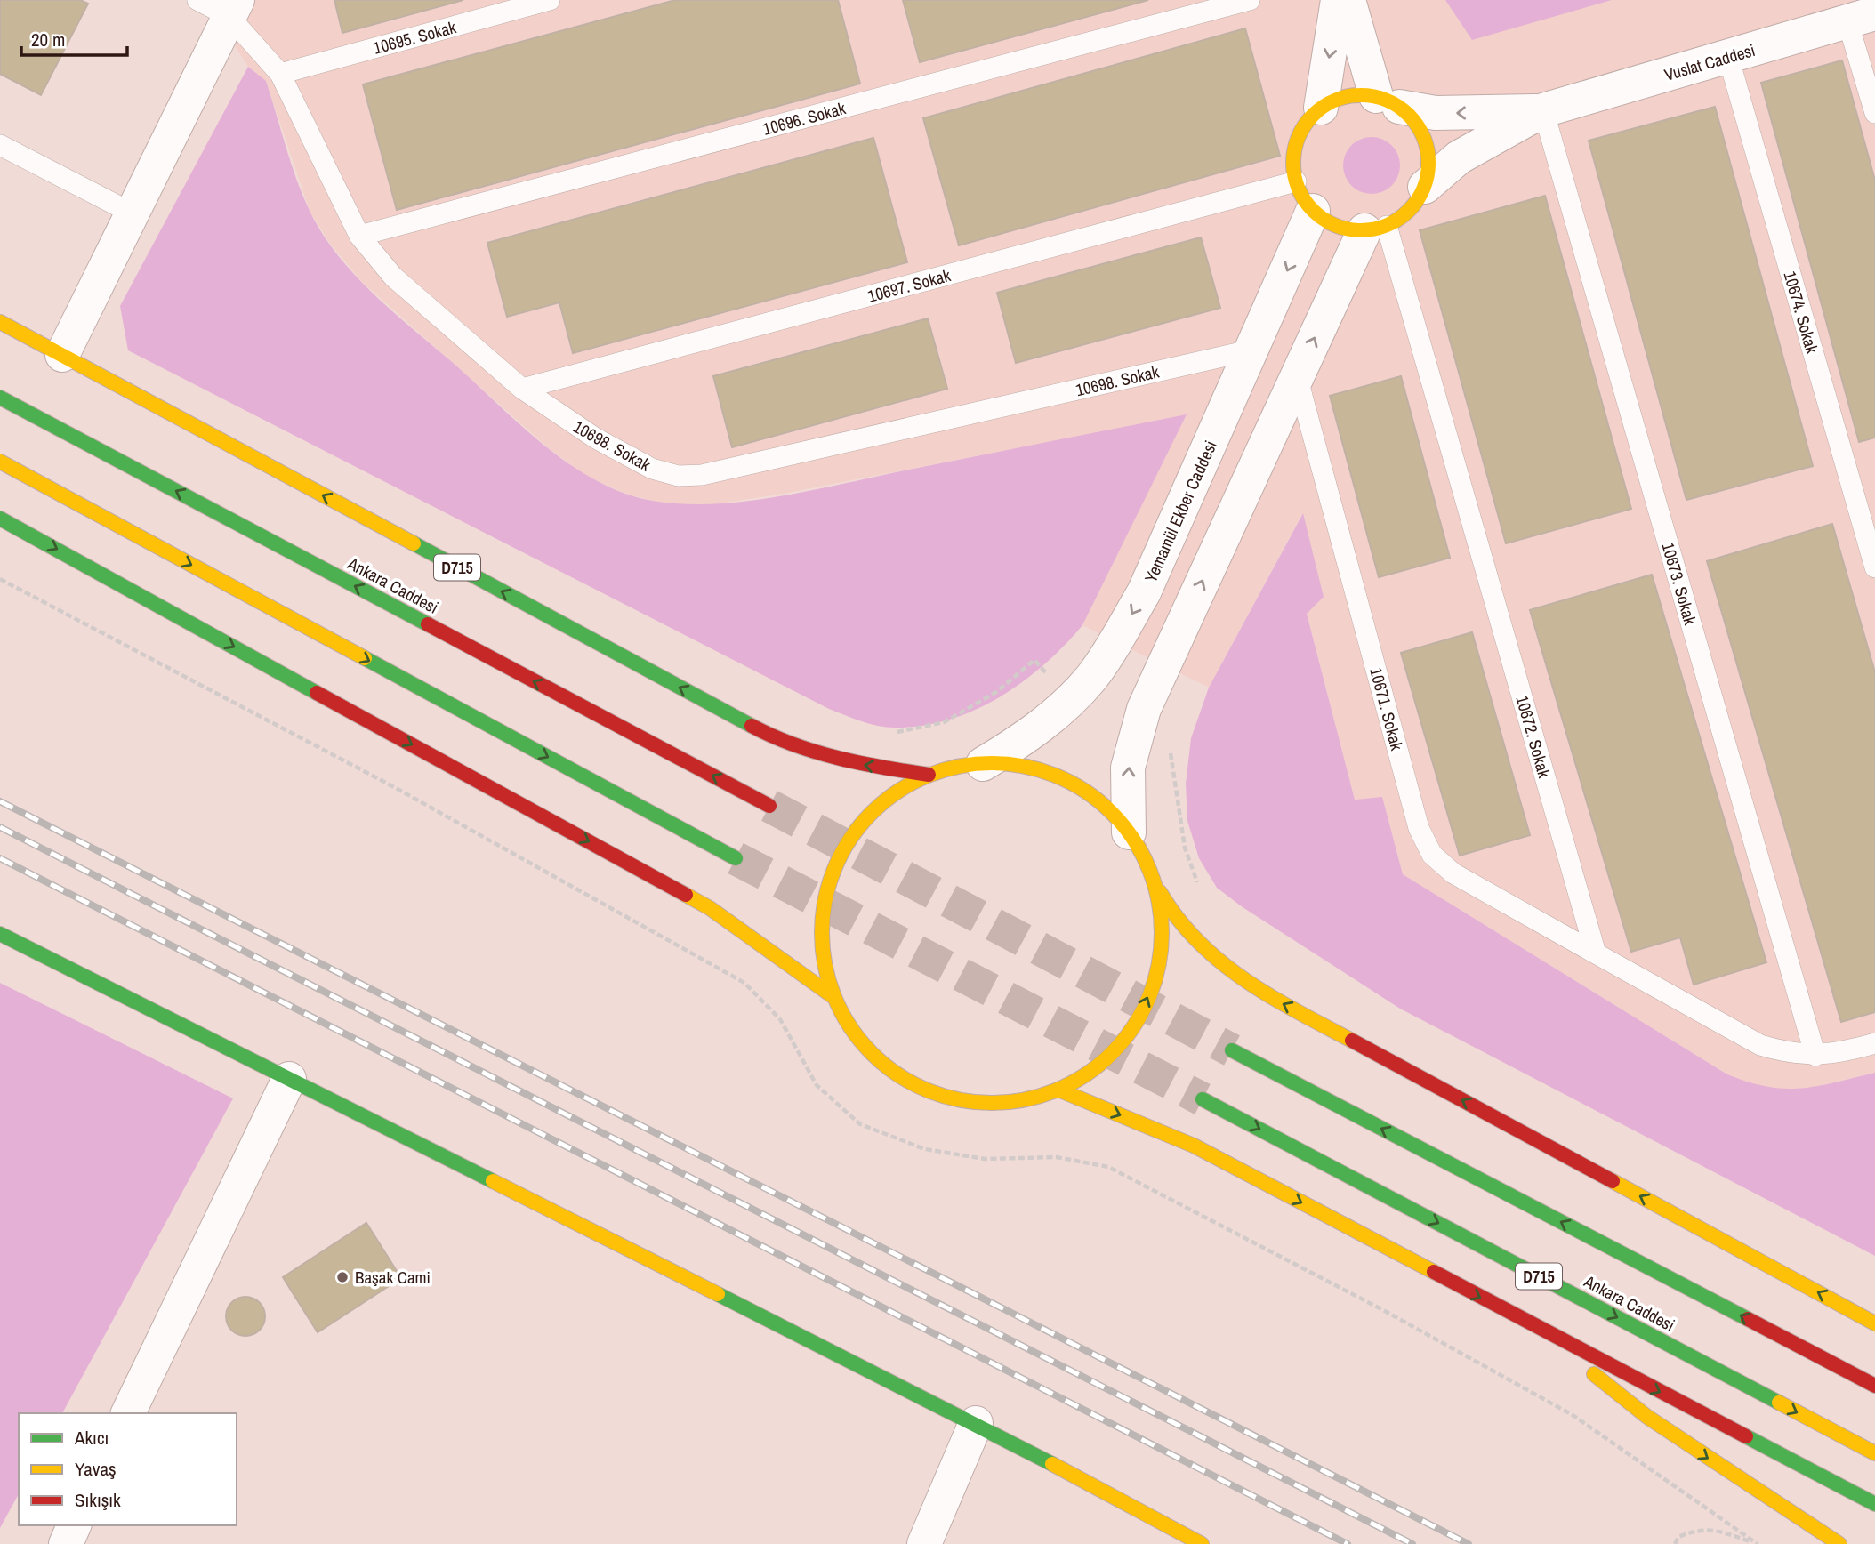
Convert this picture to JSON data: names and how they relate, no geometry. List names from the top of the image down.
{
  "streets": {
    "main road": ["D715", "Ankara Caddesi"],
    "street": ["Vuslat Caddesi", "Yemamül Ekber Caddesi"],
    "lane": [
      "10695. Sokak",
      "10696. Sokak",
      "10697. Sokak",
      "10674. Sokak",
      "10698. Sokak",
      "10673. Sokak",
      "10671. Sokak",
      "10672. Sokak"
    ]
  },
  "crossings": [
    ["10695. Sokak", "10698. Sokak"],
    ["Vuslat Caddesi", "10697. Sokak"],
    ["Vuslat Caddesi", "10674. Sokak"],
    ["Vuslat Caddesi", "Yemamül Ekber Caddesi"],
    ["Vuslat Caddesi", "10673. Sokak"],
    ["Vuslat Caddesi", "10672. Sokak"],
    ["10696. Sokak", "10698. Sokak"],
    ["10697. Sokak", "10698. Sokak"],
    ["10697. Sokak", "Yemamül Ekber Caddesi"],
    ["10697. Sokak", "10672. Sokak"],
    ["10698. Sokak", "Yemamül Ekber Caddesi"],
    ["Yemamül Ekber Caddesi", "10672. Sokak"],
    ["10671. Sokak", "10672. Sokak"]
  ],
  "places": ["Başak Cami"],
  "legend": ["Akıcı", "Yavaş", "Sıkışık"],
  "scale_bar": "20 m"
}
